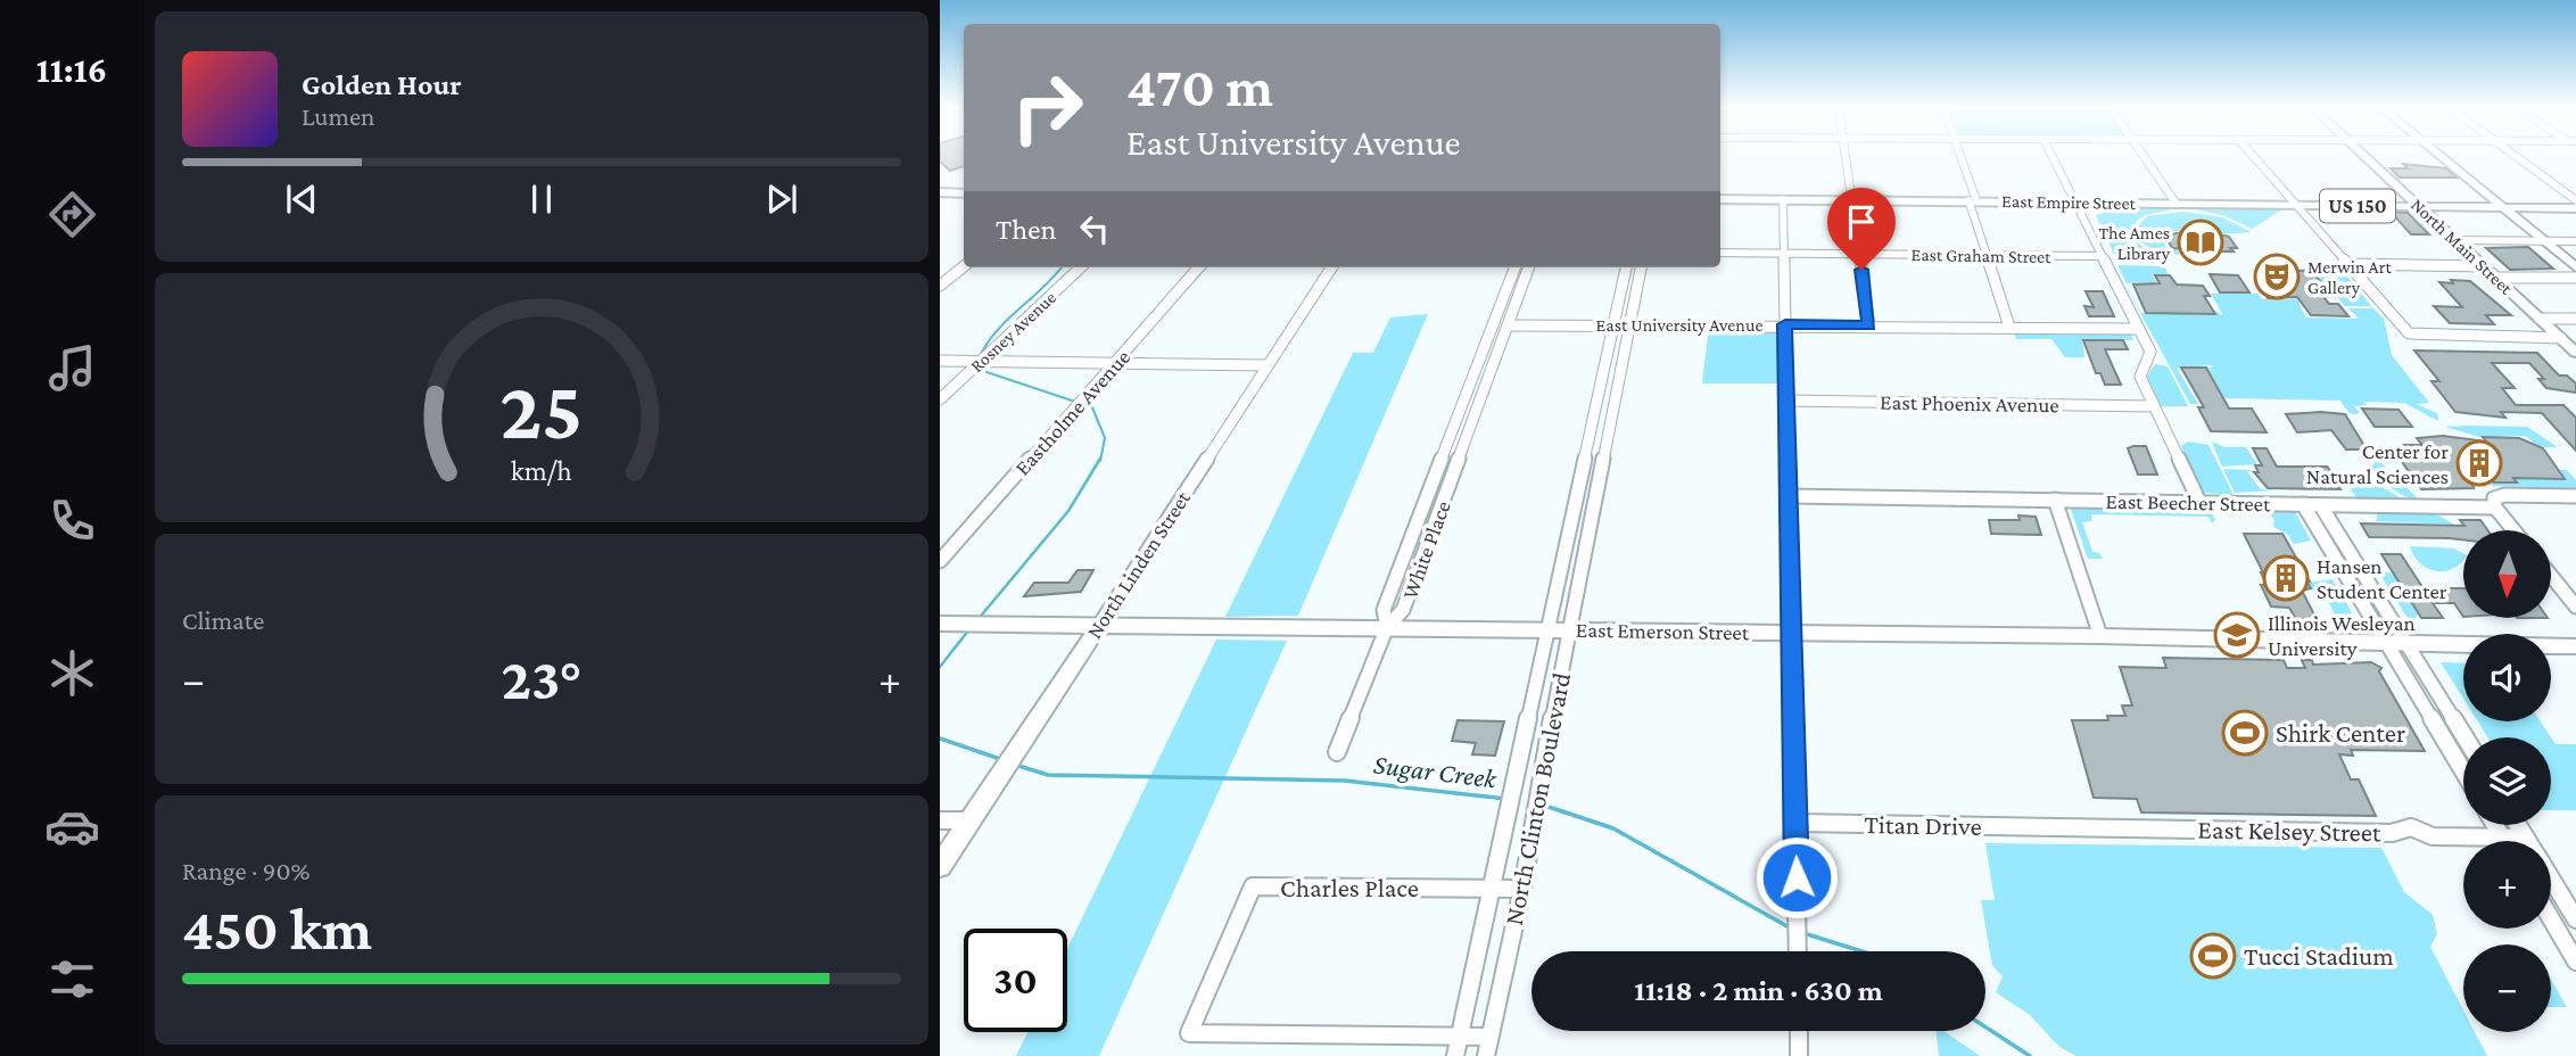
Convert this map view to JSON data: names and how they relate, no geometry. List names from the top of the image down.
{
  "streets": {
    "main road": [
      "East Empire Street",
      "US 150",
      "North Main Street",
      "North Linden Street",
      "East Emerson Street"
    ],
    "street": [
      "East Graham Street",
      "East University Avenue",
      "Rosney Avenue",
      "East Phoenix Avenue",
      "Eastholme Avenue",
      "East Beecher Street",
      "White Place",
      "North Clinton Boulevard",
      "Titan Drive",
      "East Kelsey Street",
      "Charles Place"
    ]
  },
  "crossings": [
    ["East Empire Street", "US 150"],
    ["East Empire Street", "North Main Street"],
    ["US 150", "North Main Street"],
    ["East University Avenue", "White Place"],
    ["East University Avenue", "North Clinton Boulevard"],
    ["White Place", "East Emerson Street"],
    ["North Linden Street", "East Emerson Street"],
    ["East Emerson Street", "North Clinton Boulevard"],
    ["North Clinton Boulevard", "Charles Place"],
    ["Titan Drive", "East Kelsey Street"]
  ],
  "water": ["Sugar Creek"],
  "places": {
    "library": ["The Ames Library"],
    "theatre": ["Merwin Art Gallery"],
    "building": ["Center for Natural Sciences", "Hansen Student Center"],
    "school or university": ["Illinois Wesleyan University"],
    "sports": ["Shirk Center", "Tucci Stadium"]
  },
  "north": "bottom",
  "page": {
    "tabs": "11:16",
    "turn": ["470 m", "East University Avenue"],
    "song": ["Golden Hour", "Lumen"],
    "then": "Then",
    "map_buttons": ["+", "−"],
    "tile": [
      "Climate",
      ["Range · 90%", "450 km"]
    ],
    "heat": ["−", "23°", "+"],
    "limit": "30",
    "trip": "11:18 · 2 min · 630 m",
    "gauge": ["25", "km/h"]
  }
}
